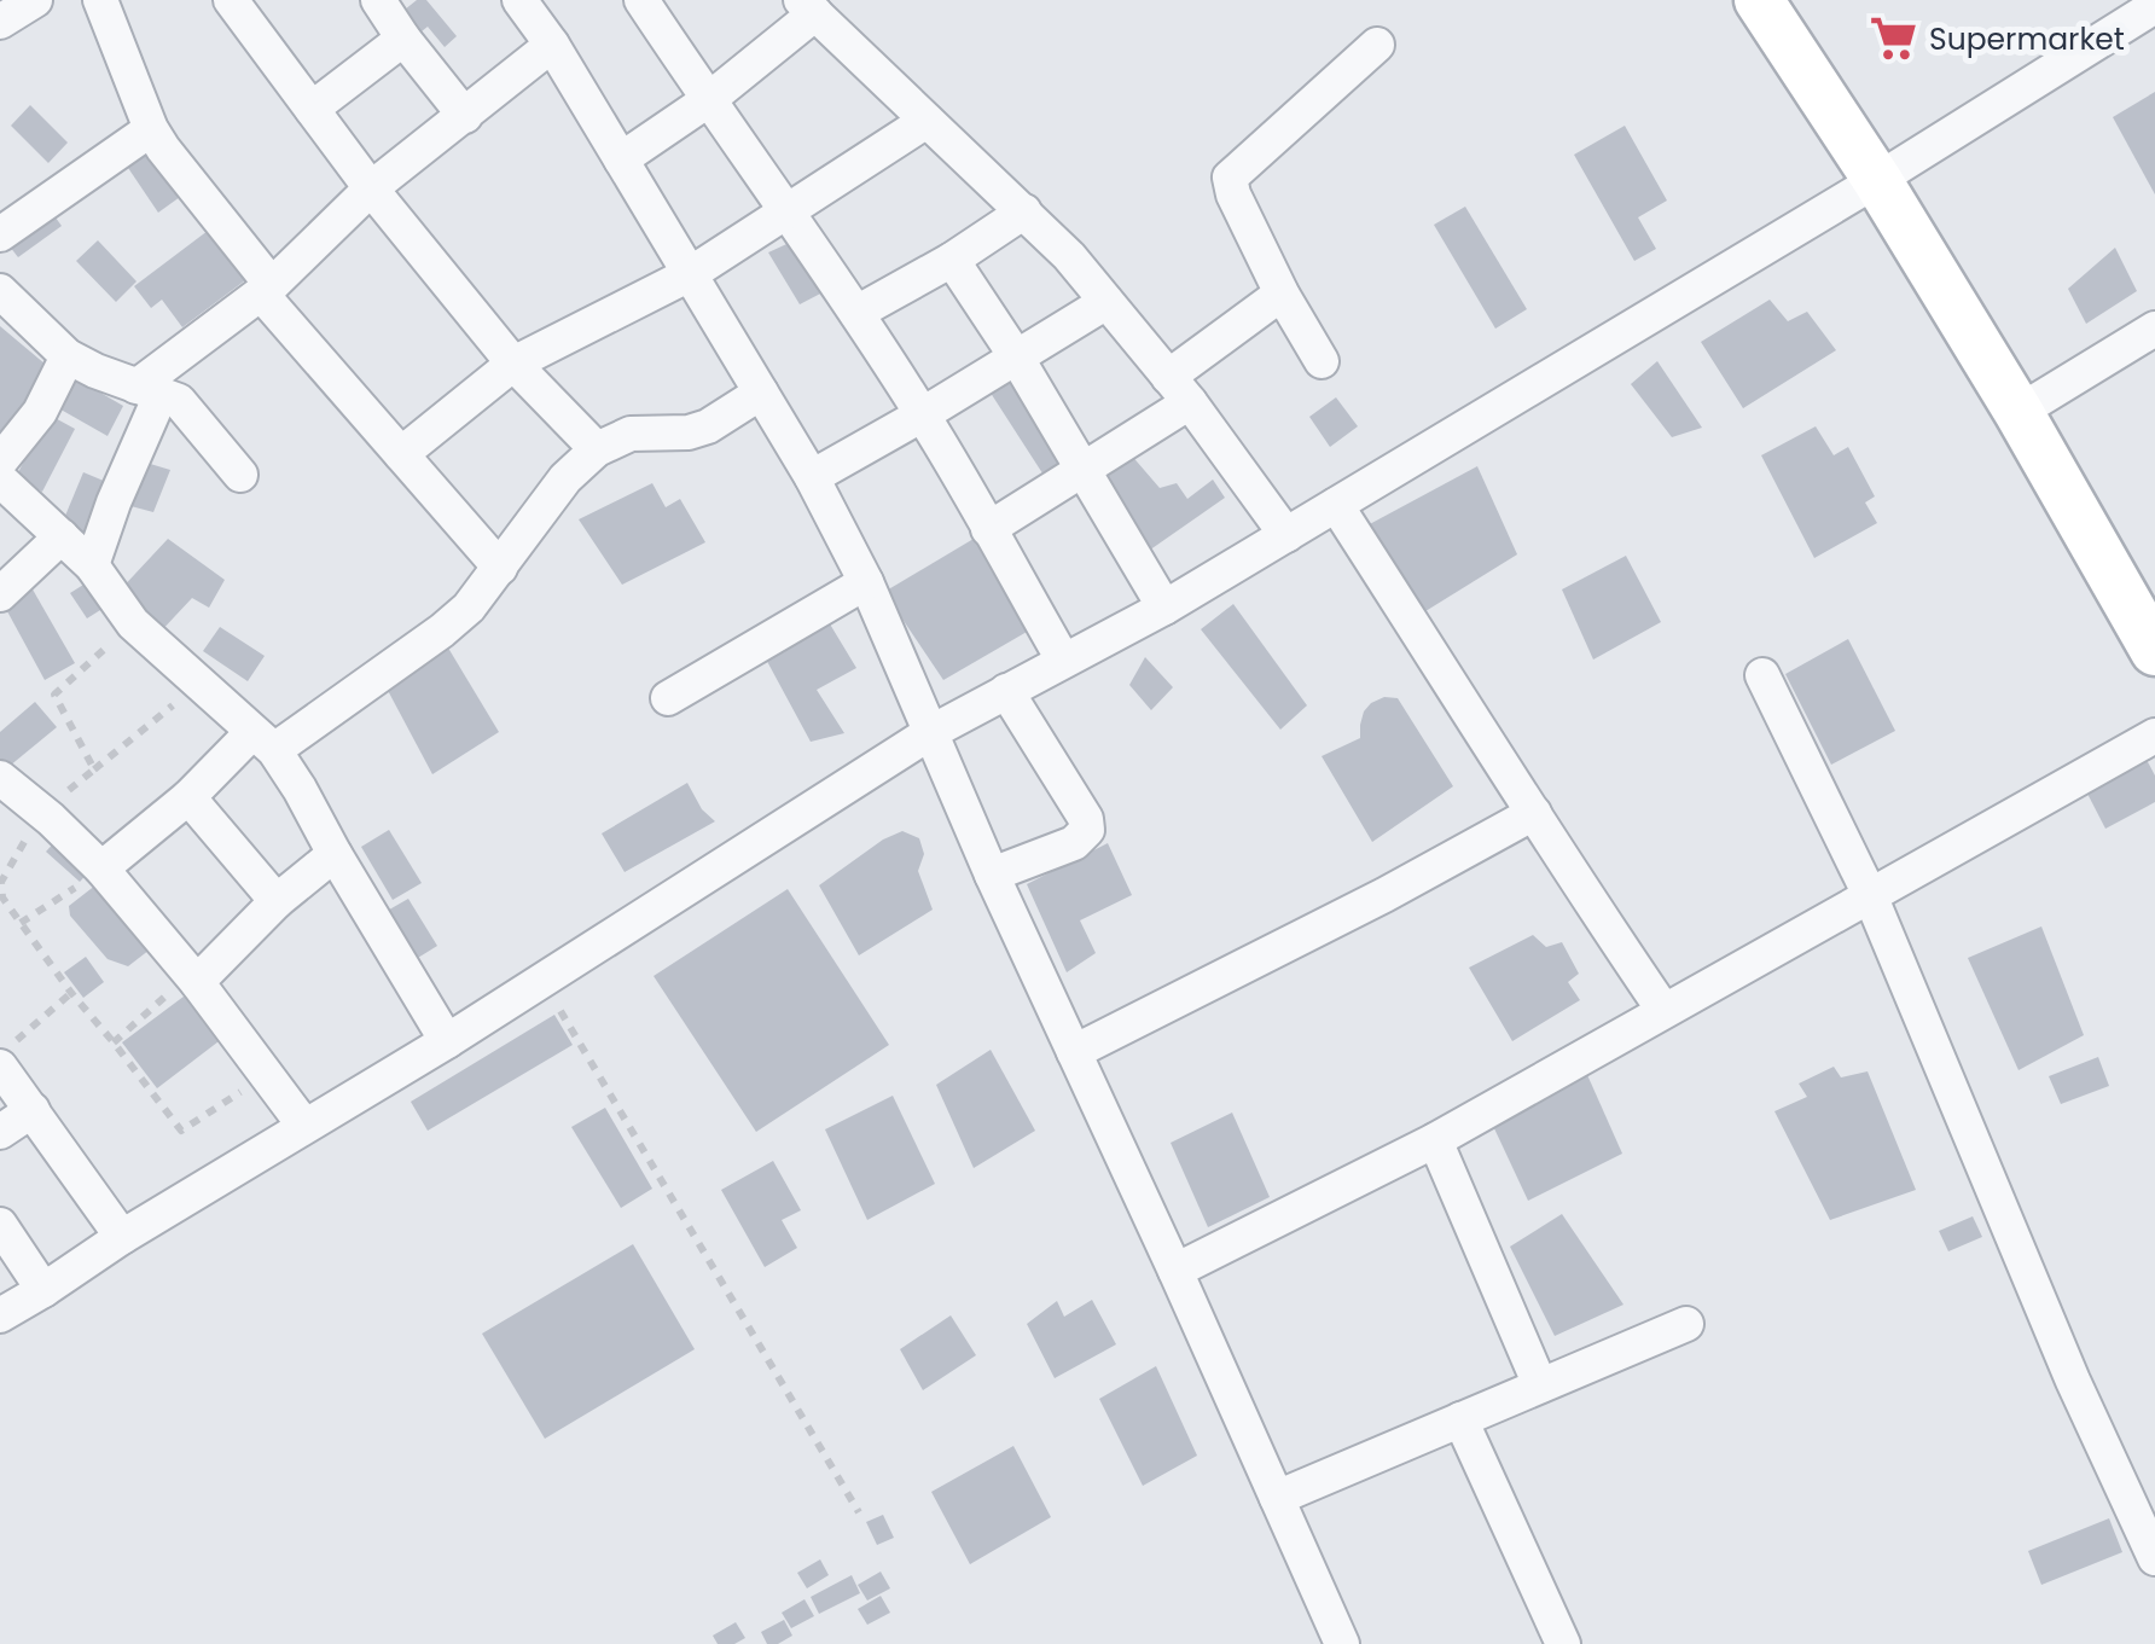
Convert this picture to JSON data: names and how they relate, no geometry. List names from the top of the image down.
{
  "places": {
    "supermarket": ["Supermarket"]
  }
}
